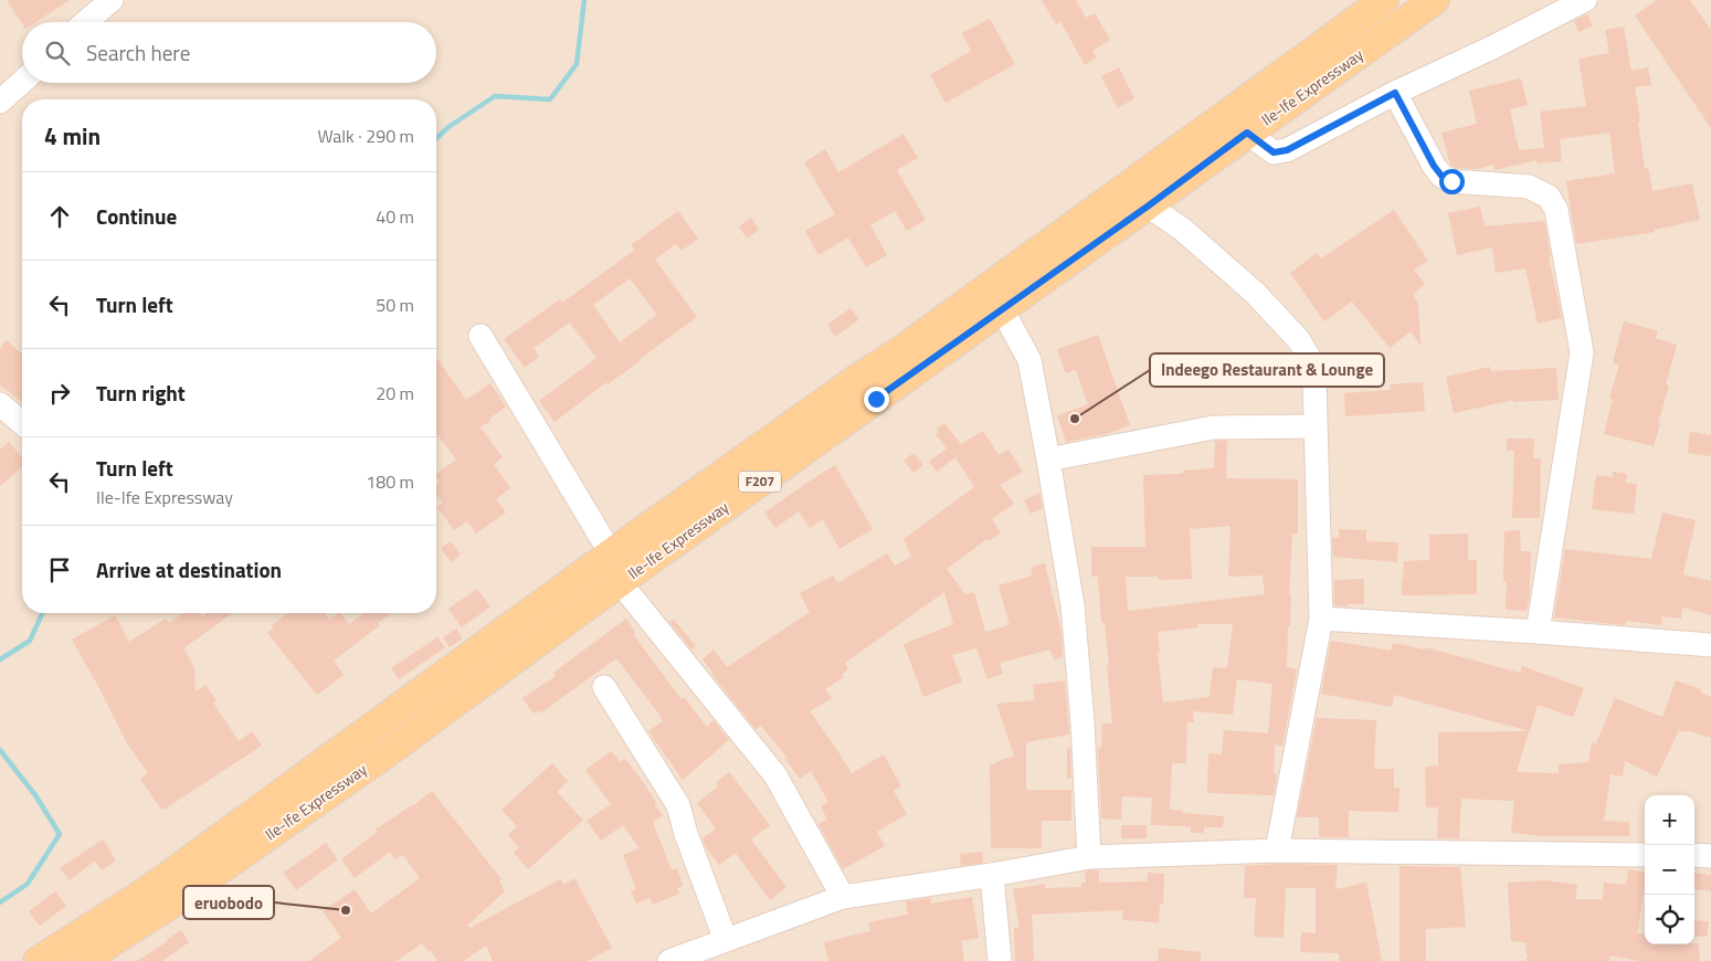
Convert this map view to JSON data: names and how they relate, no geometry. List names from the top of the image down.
{
  "streets": {
    "main road": ["Ile-Ife Expressway", "F207"]
  },
  "places": ["Indeego Restaurant & Lounge", "eruobodo"],
  "page": {
    "search": "Search here",
    "heading": ["4 min", "Walk · 290 m"],
    "list": [
      ["Continue", "40 m"],
      ["Turn left", "50 m"],
      ["Turn right", "20 m"],
      ["Turn left", "Ile-Ife Expressway", "180 m"],
      "Arrive at destination"
    ],
    "map_buttons": ["+", "−"]
  }
}
